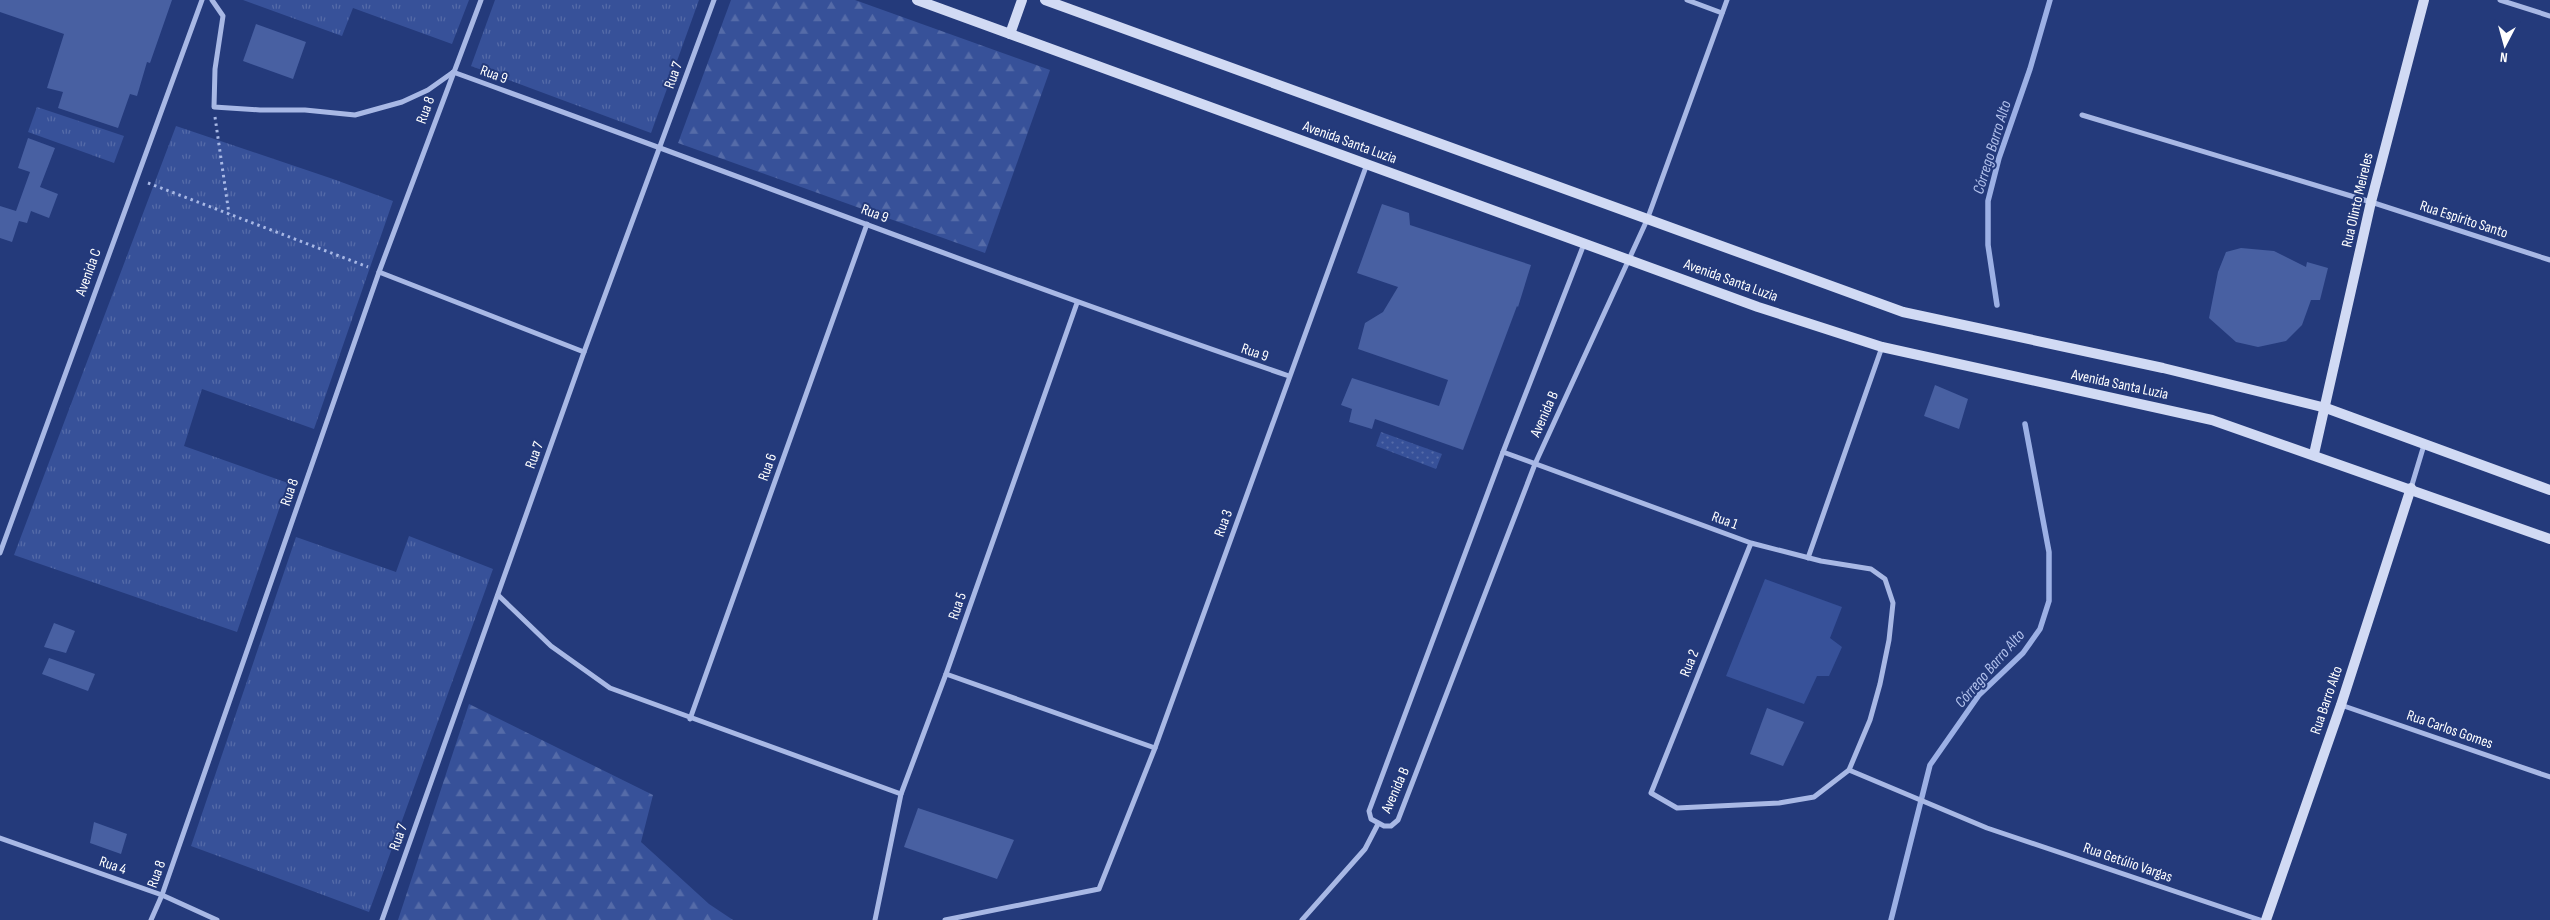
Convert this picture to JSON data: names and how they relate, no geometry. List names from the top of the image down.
{
  "streets": {
    "street": [
      "Rua 9",
      "Rua 7",
      "Rua 8",
      "Avenida Santa Luzia",
      "Rua Olinto Meireles",
      "Rua Espírito Santo",
      "Avenida C",
      "Avenida B",
      "Rua 6",
      "Rua 1",
      "Rua 3",
      "Rua 5",
      "Rua 2",
      "Rua Barro Alto",
      "Rua Carlos Gomes",
      "Rua Getúlio Vargas",
      "Rua 4"
    ]
  },
  "crossings": [
    ["Rua 9", "Rua 7"],
    ["Rua 9", "Rua 8"],
    ["Rua 9", "Rua 6"],
    ["Rua 9", "Rua 3"],
    ["Rua 9", "Rua 5"],
    ["Rua 8", "Rua 4"],
    ["Avenida Santa Luzia", "Rua Olinto Meireles"],
    ["Avenida Santa Luzia", "Avenida B"],
    ["Avenida Santa Luzia", "Rua 3"],
    ["Avenida Santa Luzia", "Rua Barro Alto"],
    ["Rua Olinto Meireles", "Rua Espírito Santo"],
    ["Avenida B", "Rua 1"],
    ["Rua 1", "Rua 2"],
    ["Rua 1", "Rua Getúlio Vargas"],
    ["Rua 2", "Rua Getúlio Vargas"],
    ["Rua Barro Alto", "Rua Carlos Gomes"]
  ],
  "water": ["Córrego Barro Alto"],
  "north": "bottom"
}
